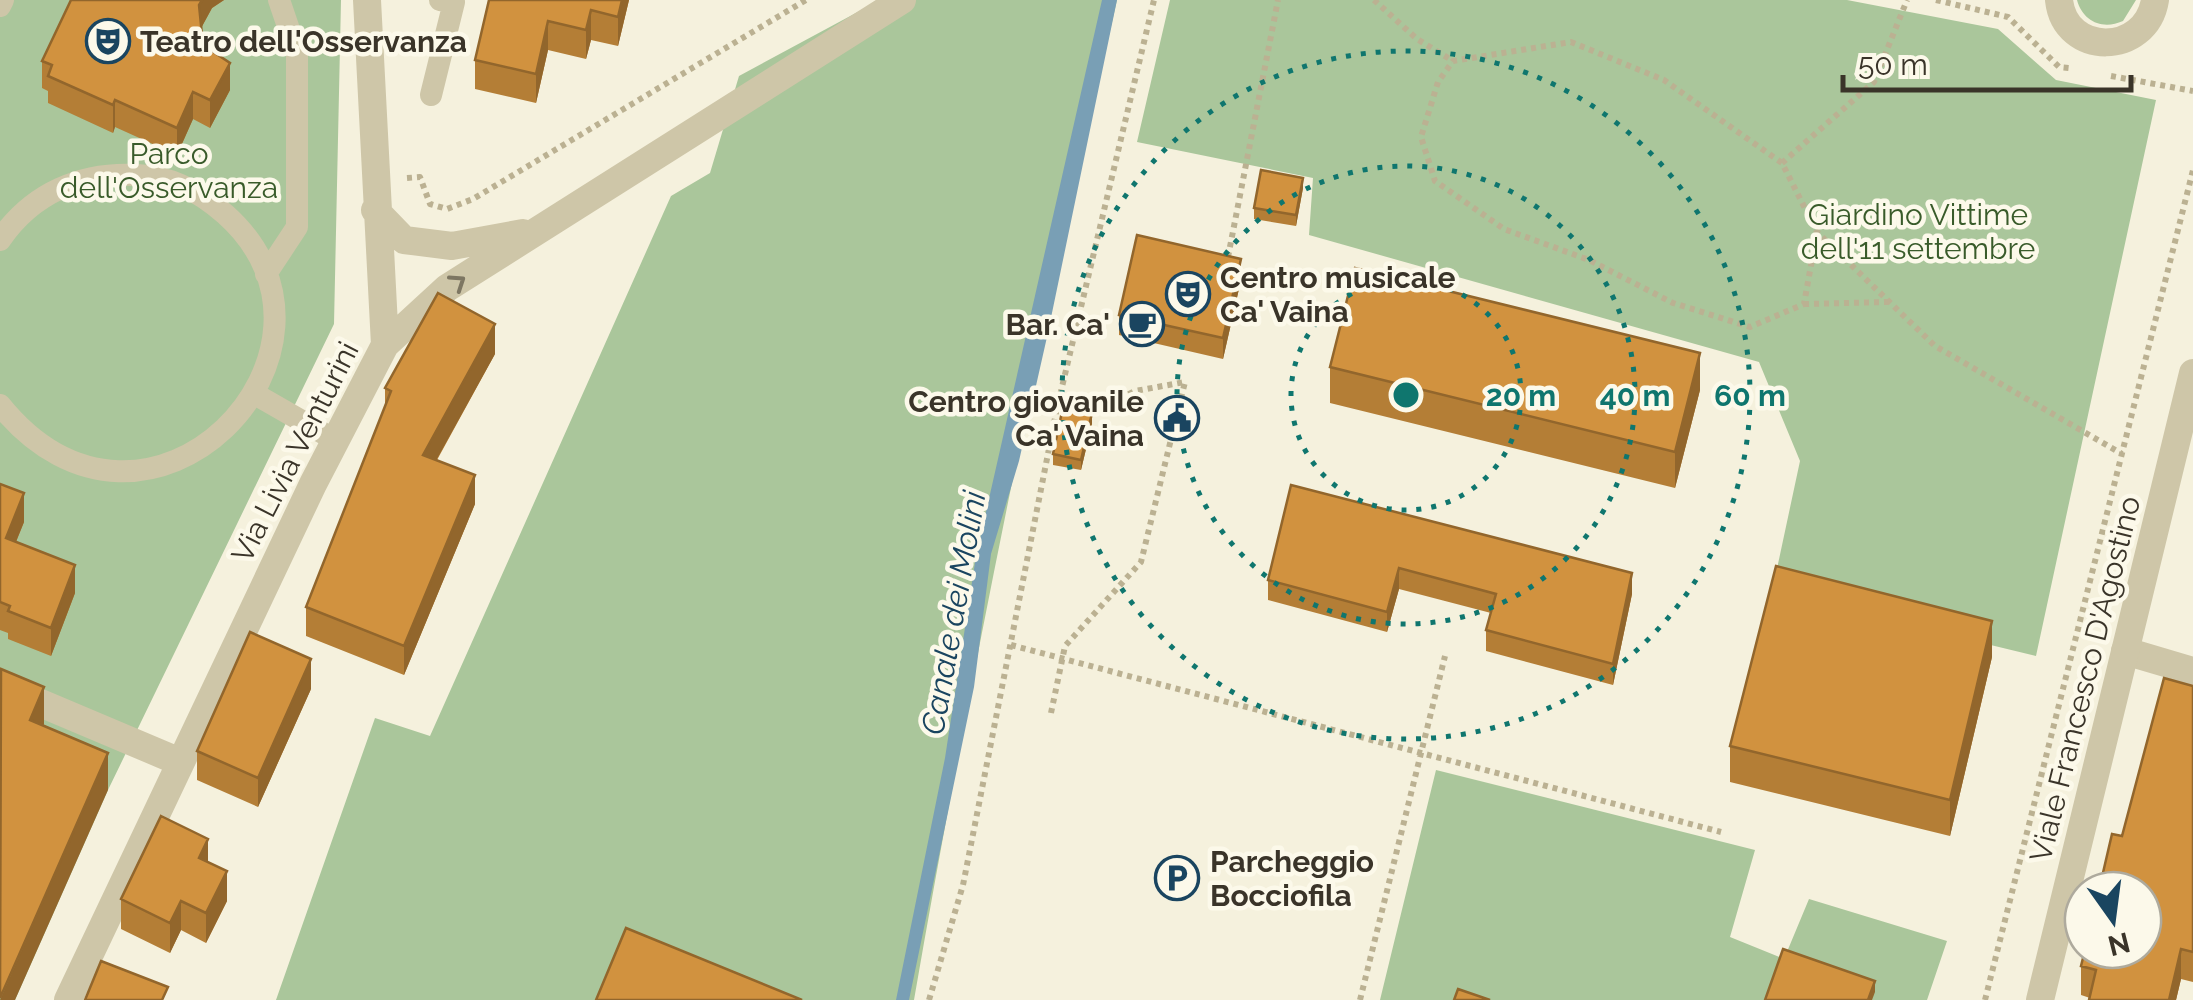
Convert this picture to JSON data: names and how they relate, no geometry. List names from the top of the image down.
{
  "streets": {
    "street": ["Via Livia Venturini", "Viale Francesco D'Agostino"]
  },
  "water": ["Canale dei Molini"],
  "parks": ["Parco dell'Osservanza", "Giardino Vittime dell'11 settembre"],
  "places": {
    "theatre": ["Teatro dell'Osservanza", "Centro musicale Ca' Vaina"],
    "cafe": ["Bar. Ca'"],
    "public building": ["Centro giovanile Ca' Vaina"],
    "parking": ["Parcheggio Bocciofila"]
  },
  "scale_bar": "50 m",
  "north": "bottom",
  "rings": ["20 m", "40 m", "60 m"]
}
